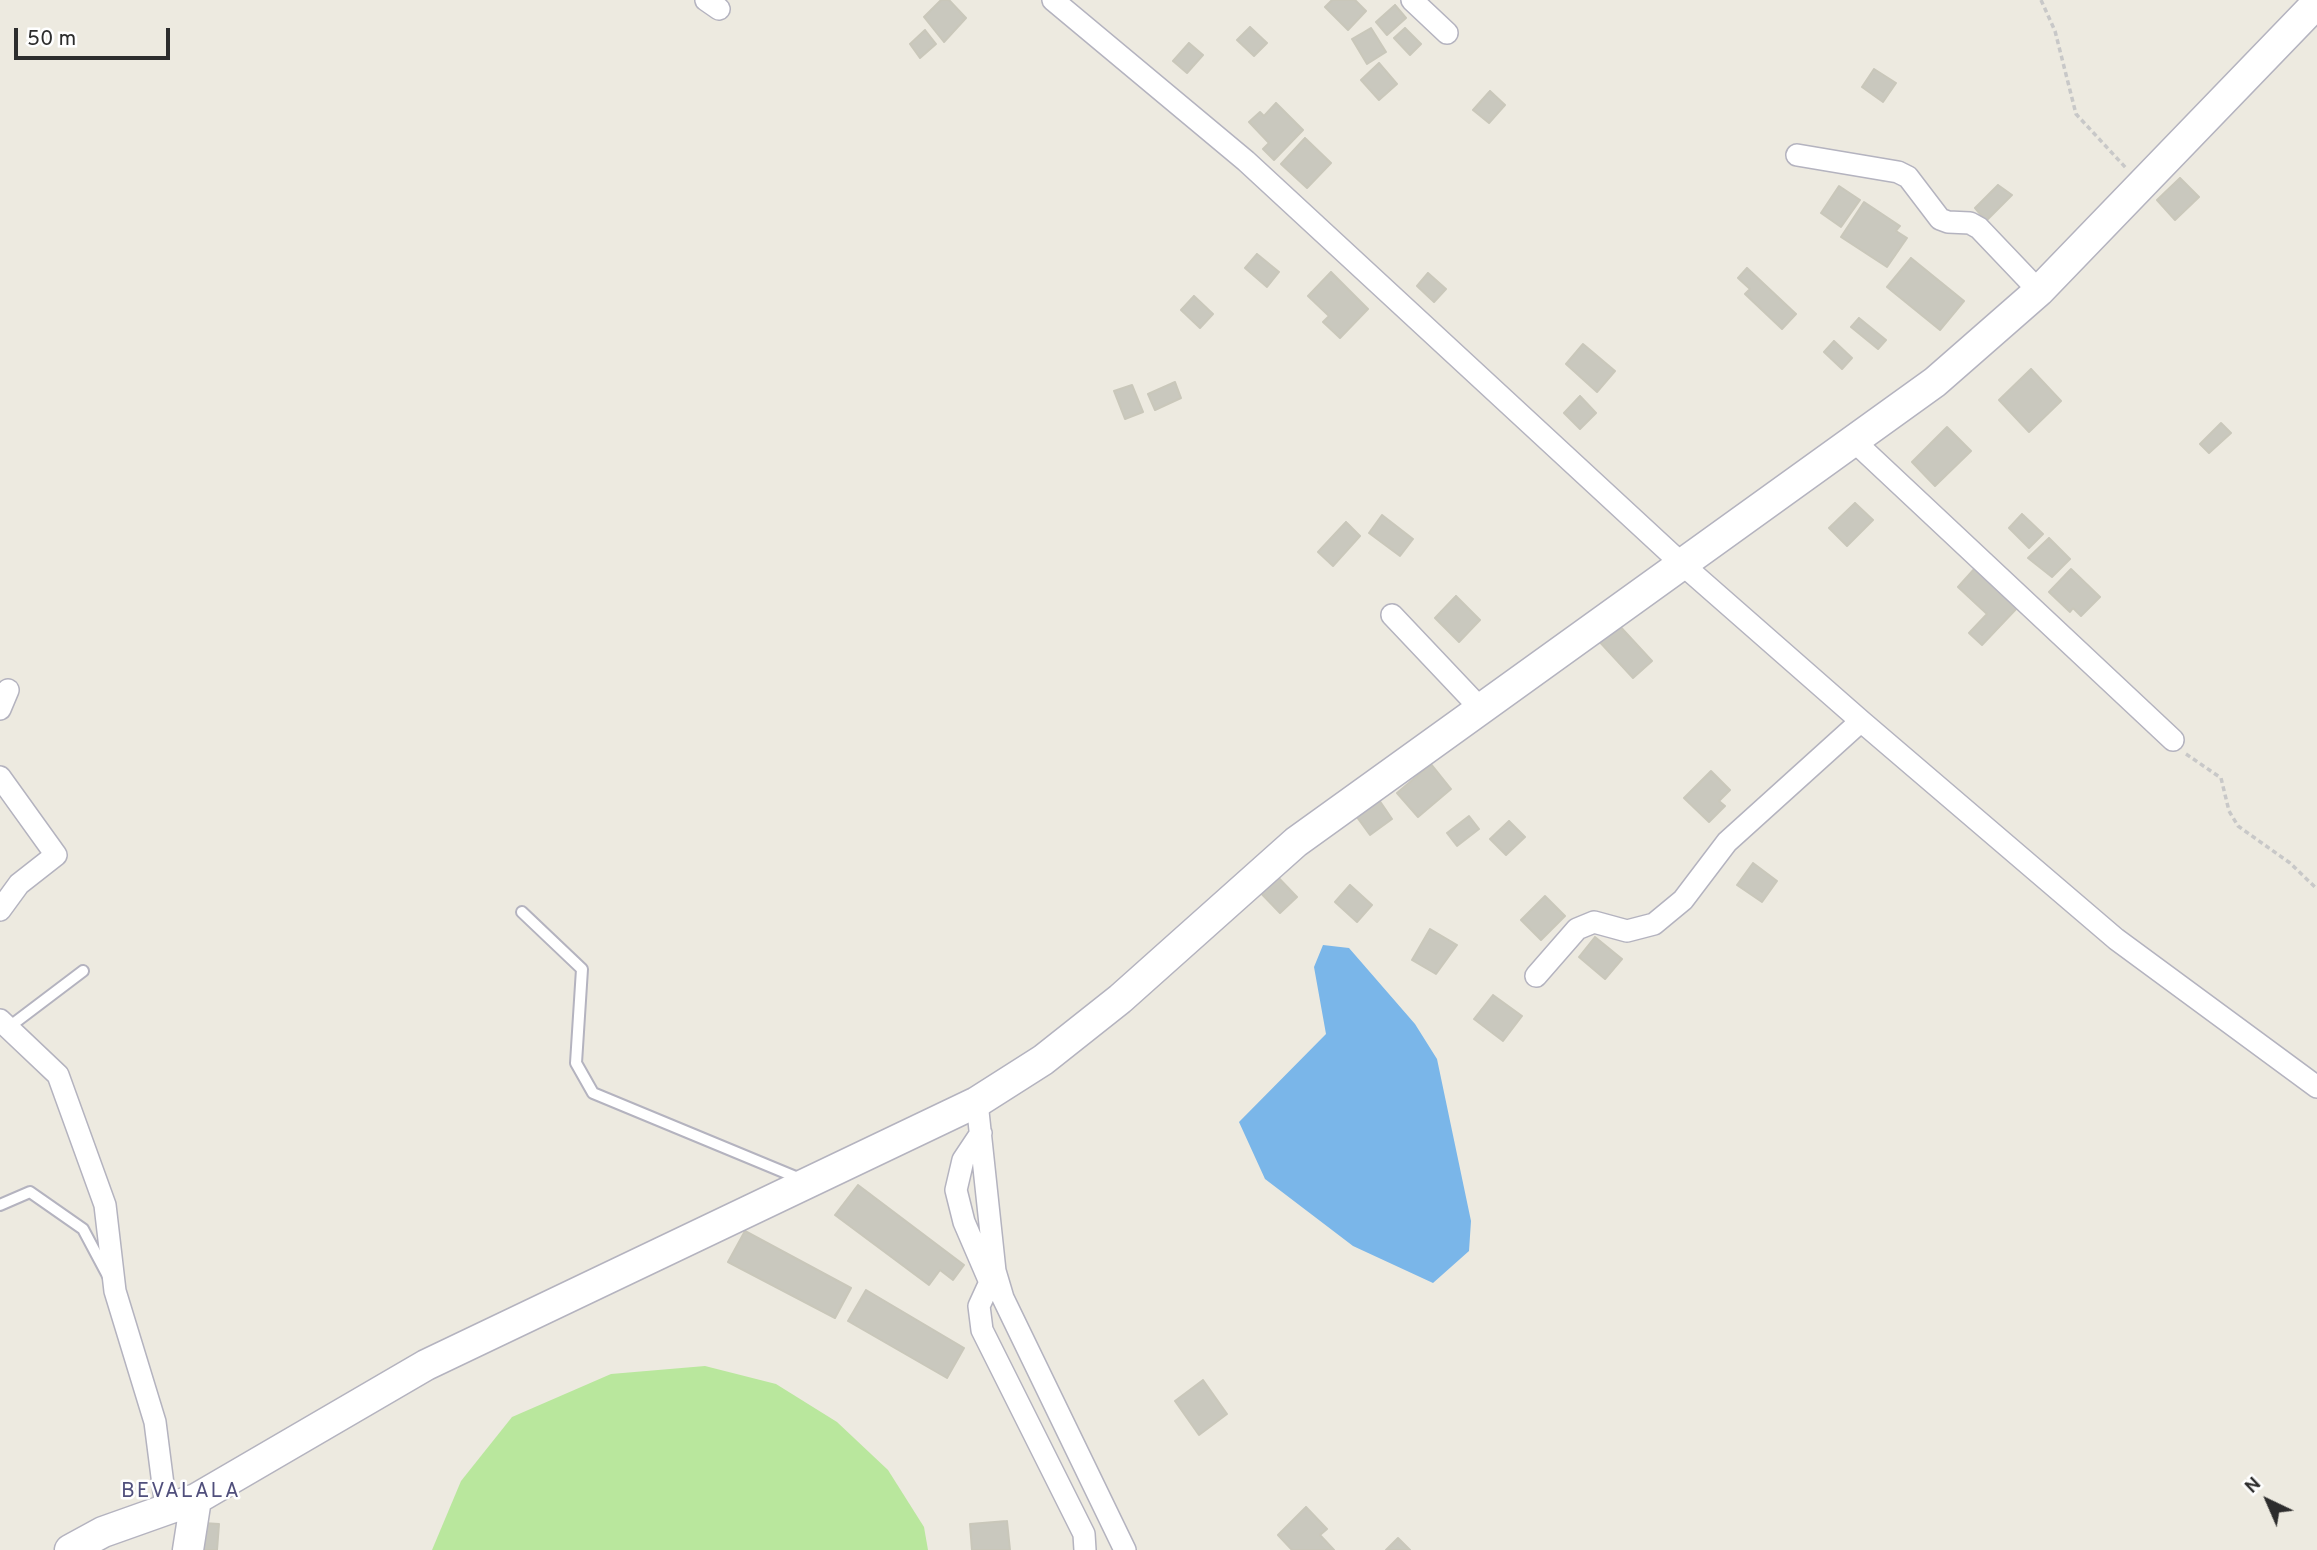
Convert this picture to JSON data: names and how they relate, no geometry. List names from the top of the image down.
{
  "districts": ["BEVALALA"],
  "scale_bar": "50 m",
  "north": "top left"
}
